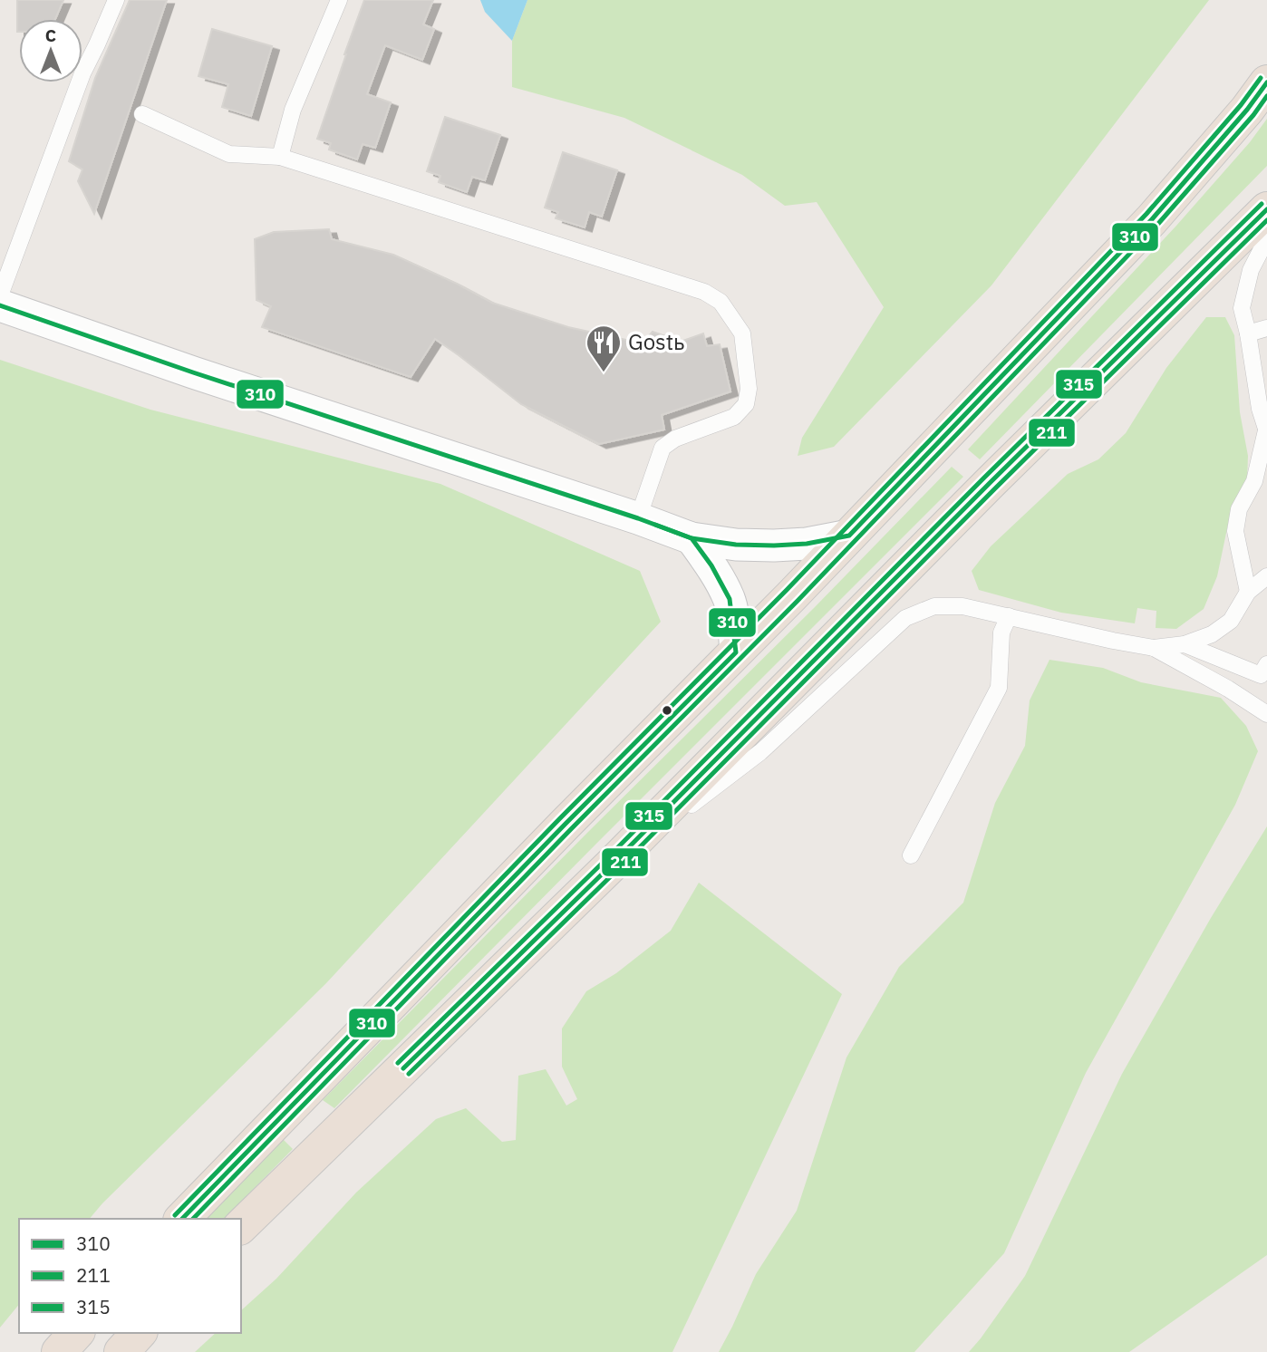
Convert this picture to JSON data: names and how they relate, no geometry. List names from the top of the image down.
{
  "places": {
    "restaurant": ["Gostь"]
  },
  "lines": ["transit line 315", "transit line 310", "transit line 211"],
  "legend": ["310", "211", "315"],
  "north": "top"
}
